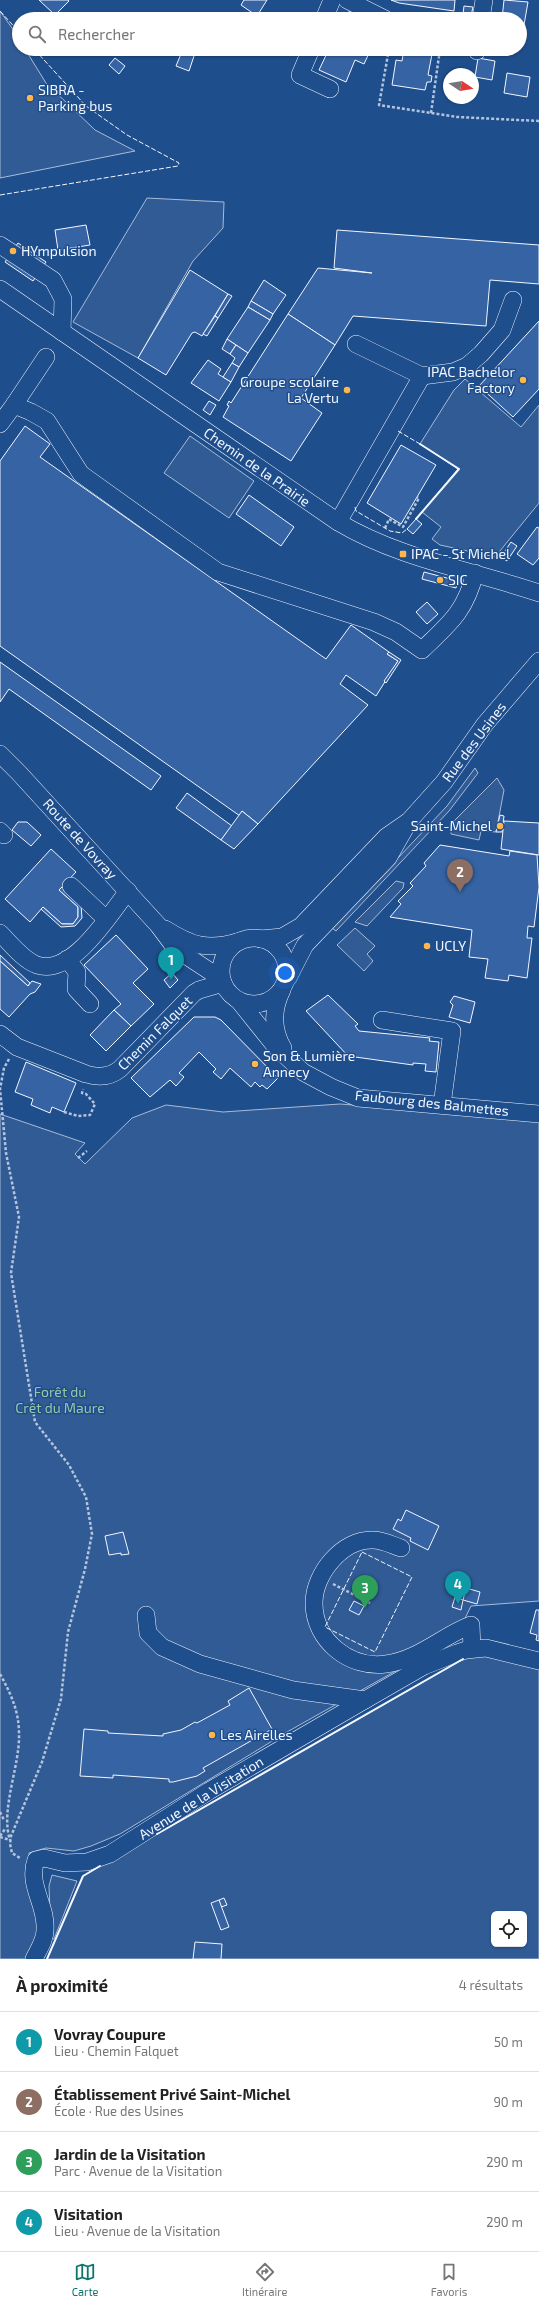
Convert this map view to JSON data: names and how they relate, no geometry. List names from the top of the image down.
{
  "streets": {
    "street": [
      "Chemin de la Prairie",
      "Rue des Usines",
      "Route de Vovray",
      "Chemin Falquet",
      "Faubourg des Balmettes",
      "Avenue de la Visitation"
    ]
  },
  "crossings": [
    ["Rue des Usines", "Route de Vovray"],
    ["Rue des Usines", "Chemin Falquet"],
    ["Rue des Usines", "Faubourg des Balmettes"],
    ["Route de Vovray", "Chemin Falquet"],
    ["Route de Vovray", "Faubourg des Balmettes"],
    ["Chemin Falquet", "Faubourg des Balmettes"]
  ],
  "parks": ["Forêt du Crêt du Maure"],
  "places": {
    "other": [
      "SIBRA - Parking bus",
      "HYmpulsion",
      "IPAC Bachelor Factory",
      "Groupe scolaire La Vertu",
      "SIC",
      "Saint-Michel",
      "UCLY",
      "Son & Lumière Annecy",
      "Les Airelles"
    ],
    "transit": ["IPAC - St Michel"]
  },
  "north": "right",
  "page": {
    "search": "Rechercher",
    "pins": [
      "2",
      "1",
      "4",
      "3"
    ],
    "heading": ["À proximité", "4 résultats"],
    "list": [
      {
        "mark": "1",
        "name": "Vovray Coupure",
        "note": "Lieu · Chemin Falquet",
        "value": "50 m"
      },
      {
        "mark": "2",
        "name": "Établissement Privé Saint-Michel",
        "note": "École · Rue des Usines",
        "value": "90 m"
      },
      {
        "mark": "3",
        "name": "Jardin de la Visitation",
        "note": "Parc · Avenue de la Visitation",
        "value": "290 m"
      },
      {
        "mark": "4",
        "name": "Visitation",
        "note": "Lieu · Avenue de la Visitation",
        "value": "290 m"
      }
    ],
    "nav": ["Carte", "Itinéraire", "Favoris"]
  }
}
